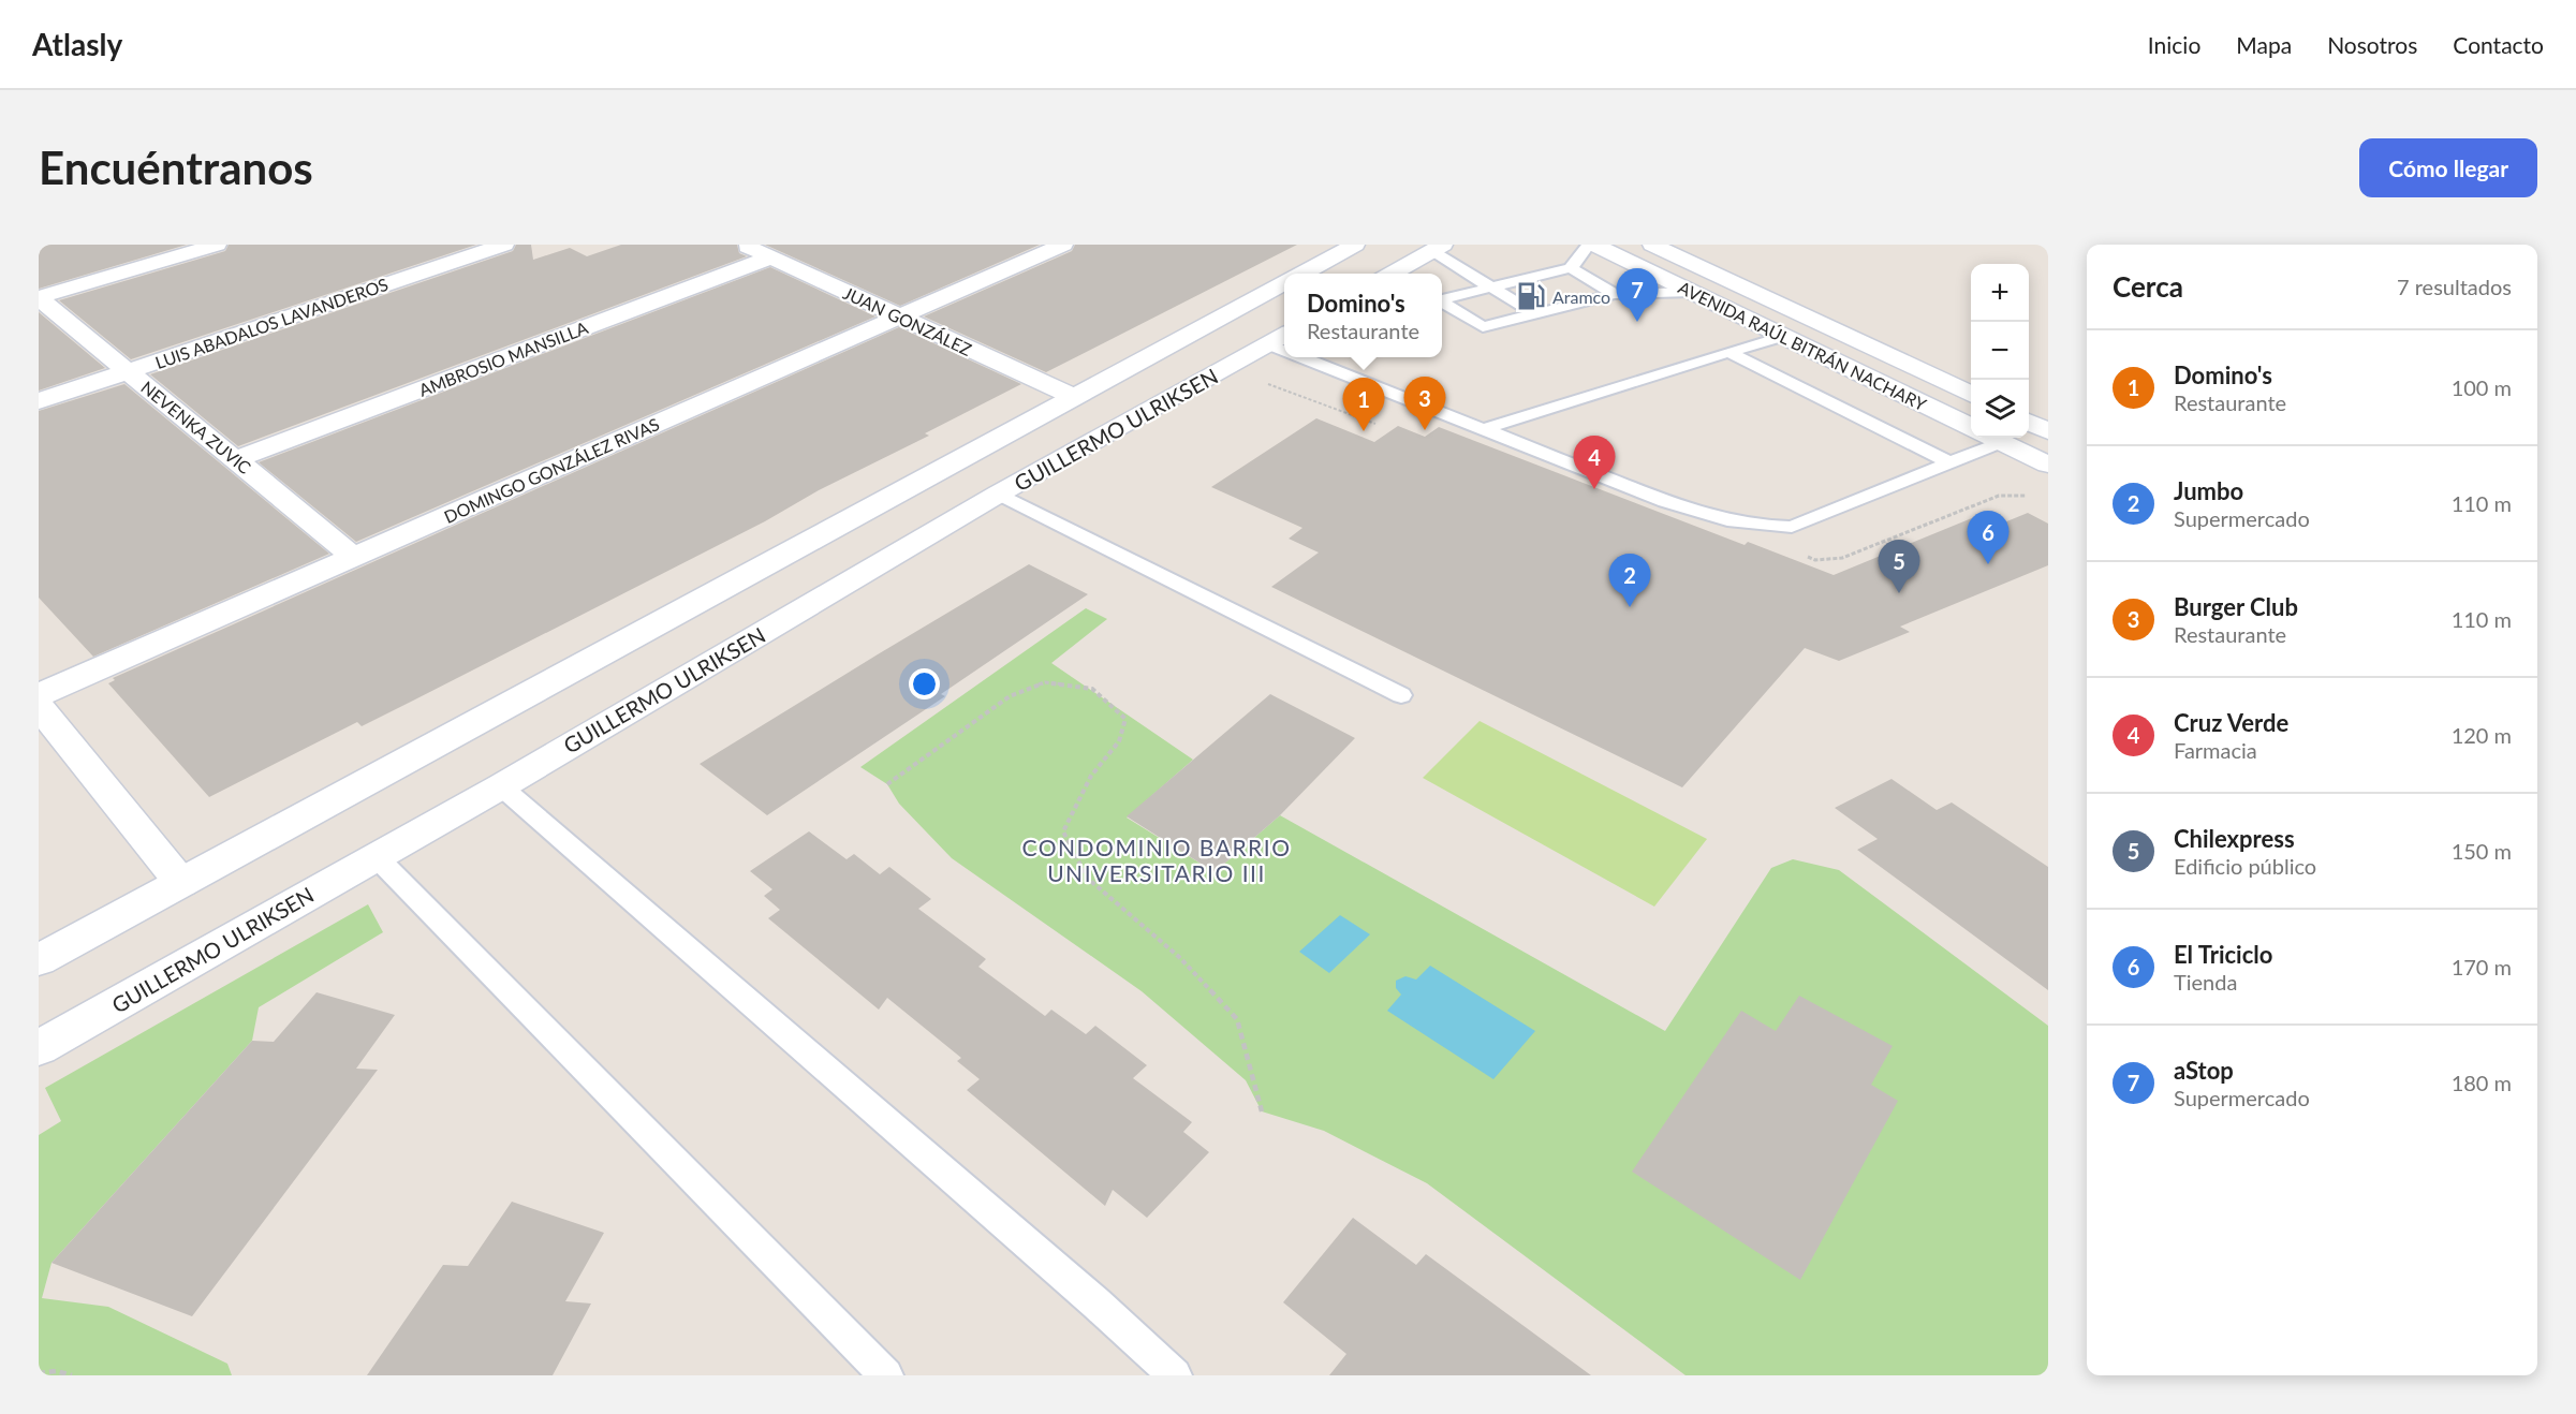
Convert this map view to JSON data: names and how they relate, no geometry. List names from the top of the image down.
{
  "streets": {
    "street": [
      "JUAN GONZÁLEZ",
      "LUIS ABADALOS LAVANDEROS",
      "AVENIDA RAÚL BITRÁN NACHARY",
      "AMBROSIO MANSILLA",
      "NEVENKA ZUVIC",
      "GUILLERMO ULRIKSEN",
      "DOMINGO GONZÁLEZ RIVAS"
    ]
  },
  "crossings": [
    ["JUAN GONZÁLEZ", "AMBROSIO MANSILLA"],
    ["JUAN GONZÁLEZ", "DOMINGO GONZÁLEZ RIVAS"],
    ["LUIS ABADALOS LAVANDEROS", "NEVENKA ZUVIC"],
    ["AMBROSIO MANSILLA", "NEVENKA ZUVIC"],
    ["NEVENKA ZUVIC", "DOMINGO GONZÁLEZ RIVAS"]
  ],
  "districts": ["CONDOMINIO BARRIO UNIVERSITARIO III"],
  "places": {
    "fuel station": ["Aramco"]
  },
  "page": {
    "header": "Atlasly",
    "nav": [
      "Inicio",
      "Mapa",
      "Nosotros",
      "Contacto"
    ],
    "buttons": "Cómo llegar",
    "title": "Encuéntranos",
    "heading": ["Cerca", "7 resultados"],
    "map_buttons": ["+", "−"],
    "pins": [
      "7",
      "3",
      "1",
      "4",
      "6",
      "5",
      "2"
    ],
    "popup": ["Domino's", "Restaurante"],
    "list": [
      {
        "mark": "1",
        "name": "Domino's",
        "note": "Restaurante",
        "value": "100 m"
      },
      {
        "mark": "2",
        "name": "Jumbo",
        "note": "Supermercado",
        "value": "110 m"
      },
      {
        "mark": "3",
        "name": "Burger Club",
        "note": "Restaurante",
        "value": "110 m"
      },
      {
        "mark": "4",
        "name": "Cruz Verde",
        "note": "Farmacia",
        "value": "120 m"
      },
      {
        "mark": "5",
        "name": "Chilexpress",
        "note": "Edificio público",
        "value": "150 m"
      },
      {
        "mark": "6",
        "name": "El Triciclo",
        "note": "Tienda",
        "value": "170 m"
      },
      {
        "mark": "7",
        "name": "aStop",
        "note": "Supermercado",
        "value": "180 m"
      }
    ]
  }
}
